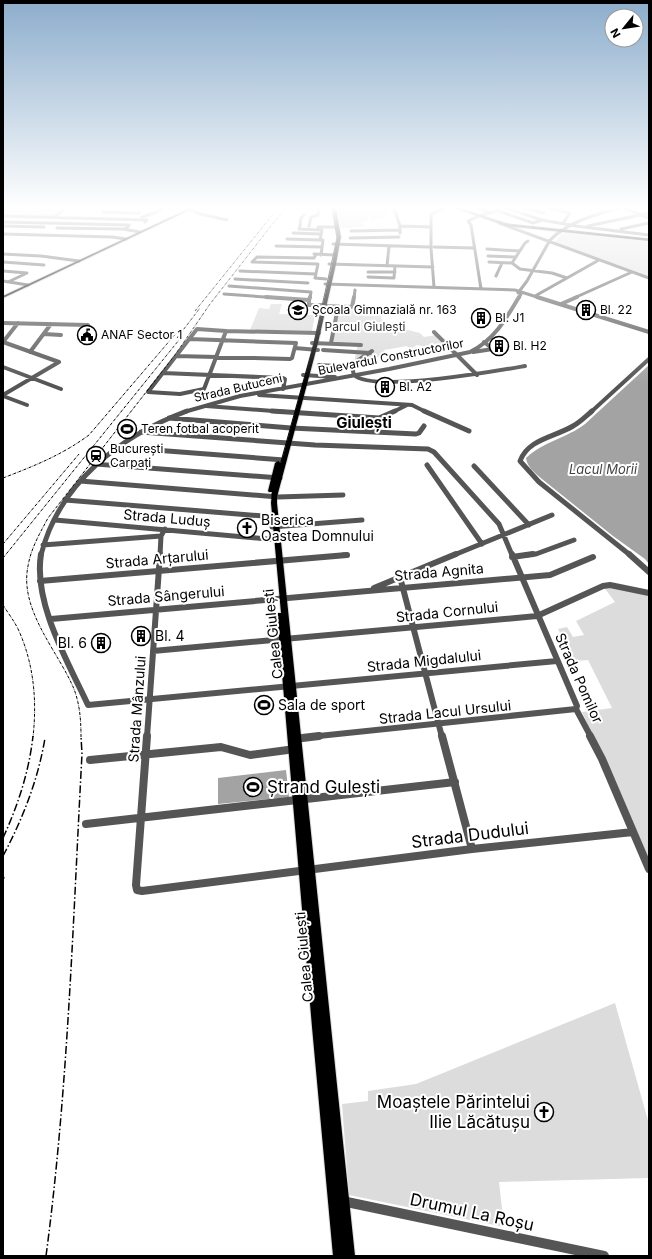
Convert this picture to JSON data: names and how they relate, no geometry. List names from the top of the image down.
{
  "streets": {
    "main road": ["Calea Giulești"],
    "street": [
      "Bulevardul Constructorilor",
      "Strada Butuceni",
      "Strada Luduș",
      "Strada Arțarului",
      "Strada Agnita",
      "Strada Sângerului",
      "Strada Cornului",
      "Strada Migdalului",
      "Strada Pomilor",
      "Strada Mânzului",
      "Strada Lacul Ursului",
      "Strada Dudului",
      "Drumul La Roșu"
    ]
  },
  "crossings": [
    ["Bulevardul Constructorilor", "Strada Butuceni"],
    ["Bulevardul Constructorilor", "Calea Giulești"],
    ["Strada Butuceni", "Strada Luduș"],
    ["Strada Butuceni", "Strada Arțarului"],
    ["Strada Butuceni", "Strada Sângerului"],
    ["Strada Butuceni", "Calea Giulești"],
    ["Strada Butuceni", "Strada Migdalului"],
    ["Strada Luduș", "Calea Giulești"],
    ["Strada Luduș", "Strada Mânzului"],
    ["Strada Arțarului", "Calea Giulești"],
    ["Strada Arțarului", "Strada Mânzului"],
    ["Strada Agnita", "Strada Sângerului"],
    ["Strada Agnita", "Calea Giulești"],
    ["Strada Agnita", "Strada Pomilor"],
    ["Strada Sângerului", "Calea Giulești"],
    ["Strada Sângerului", "Strada Mânzului"],
    ["Strada Cornului", "Calea Giulești"],
    ["Strada Cornului", "Strada Pomilor"],
    ["Strada Cornului", "Strada Mânzului"],
    ["Calea Giulești", "Strada Migdalului"],
    ["Calea Giulești", "Strada Pomilor"],
    ["Calea Giulești", "Strada Lacul Ursului"],
    ["Calea Giulești", "Strada Dudului"],
    ["Calea Giulești", "Drumul La Roșu"],
    ["Strada Migdalului", "Strada Pomilor"],
    ["Strada Migdalului", "Strada Mânzului"],
    ["Strada Pomilor", "Strada Lacul Ursului"],
    ["Strada Pomilor", "Strada Dudului"],
    ["Strada Mânzului", "Strada Dudului"]
  ],
  "districts": ["Giulești"],
  "water": ["Lacul Morii"],
  "parks": ["Parcul Giulești"],
  "places": {
    "school or university": ["Şcoala Gimnazială nr. 163"],
    "building": [
      "Bl. 22",
      "Bl. J1",
      "Bl. H2",
      "Bl. A2",
      "Bl. 4",
      "Bl. 6"
    ],
    "public building": ["ANAF Sector 1"],
    "sports": ["Teren fotbal acoperit", "Sala de sport", "Ștrand Gulești"],
    "station": ["București Carpați"],
    "church": ["Biserica Oastea Domnului", "Moaștele Părintelui Ilie Lăcătușu"]
  },
  "north": "bottom left"
}
